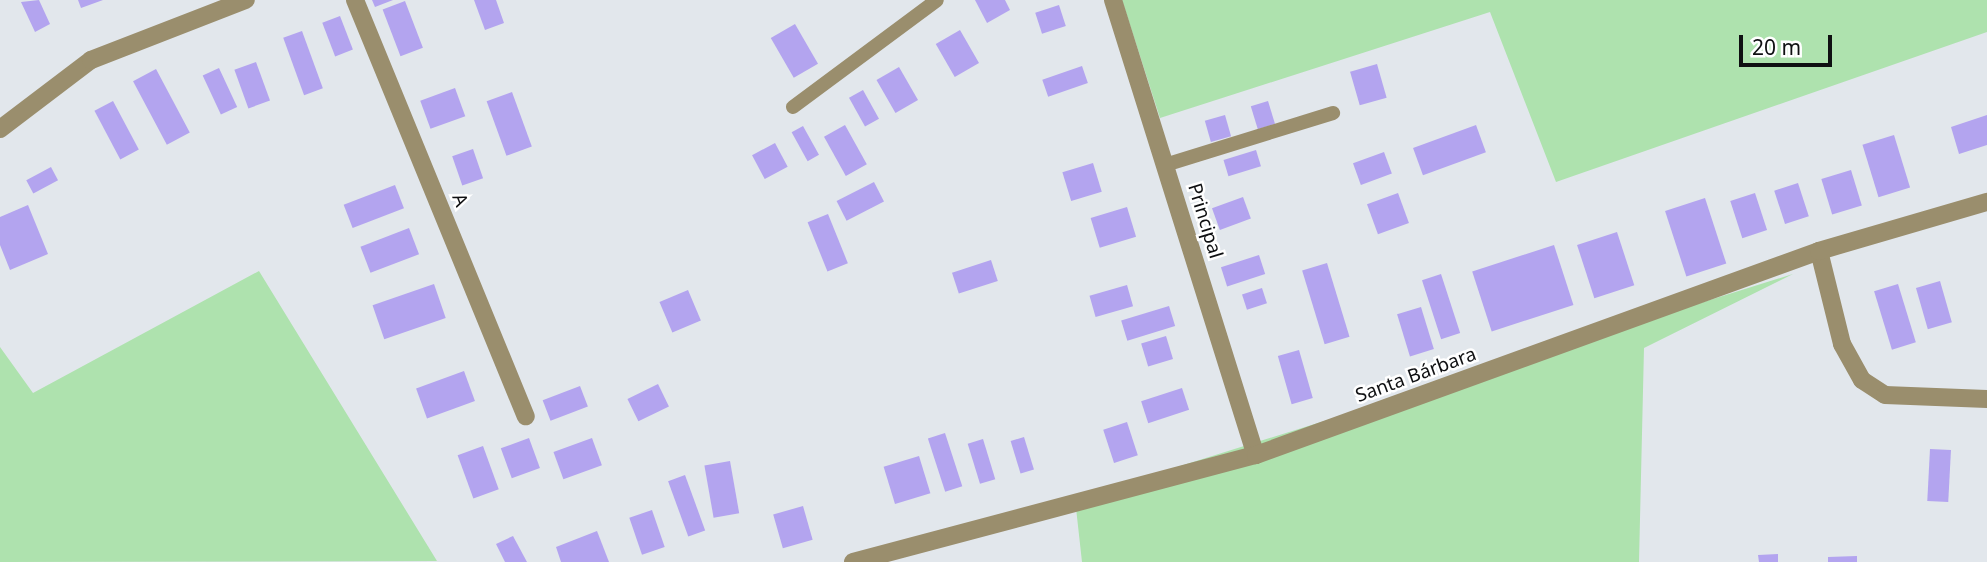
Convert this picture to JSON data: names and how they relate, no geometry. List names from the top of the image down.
{
  "streets": {
    "street": ["A", "Principal", "Santa Bárbara"]
  },
  "crossings": [
    ["Principal", "Santa Bárbara"]
  ],
  "scale_bar": "20 m"
}
